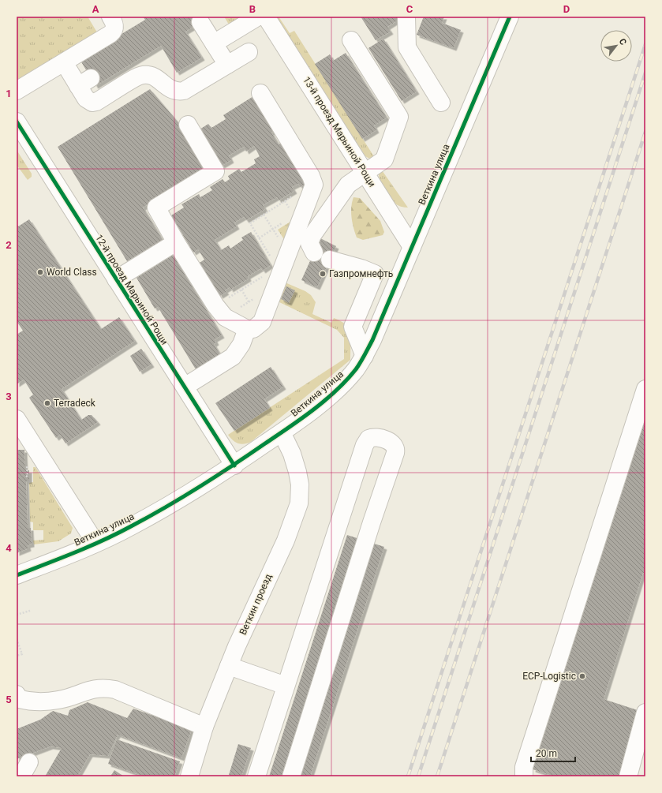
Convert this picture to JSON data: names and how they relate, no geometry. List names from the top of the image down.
{
  "streets": {
    "street": [
      "13-й проезд Марьиной Рощи",
      "Веткина улица",
      "12-й проезд Марьиной Рощи",
      "Веткин проезд"
    ]
  },
  "crossings": [
    ["13-й проезд Марьиной Рощи", "Веткина улица"],
    ["Веткина улица", "12-й проезд Марьиной Рощи"],
    ["Веткина улица", "Веткин проезд"]
  ],
  "places": [
    "World Class",
    "Газпромнефть",
    "Terradeck",
    "ECP-Logistic"
  ],
  "scale_bar": "20 m",
  "north": "top right",
  "grid": {
    "columns": [
      "A",
      "B",
      "C",
      "D"
    ],
    "rows": [
      "1",
      "2",
      "3",
      "4",
      "5"
    ]
  }
}
